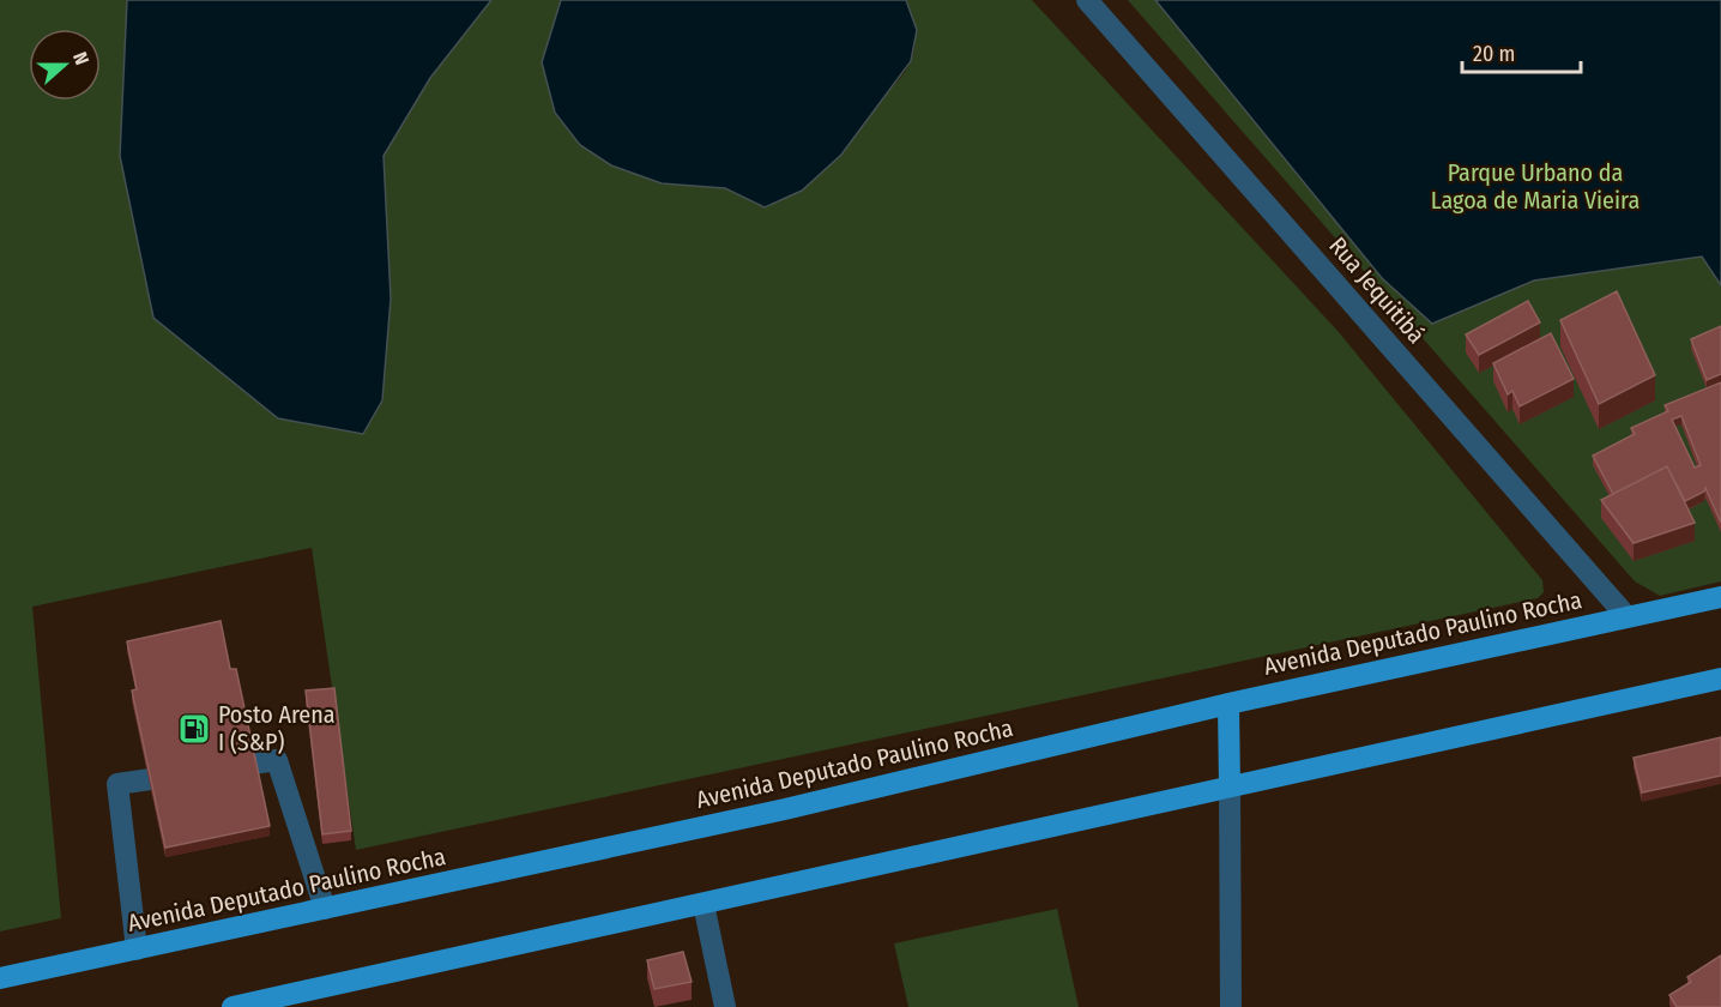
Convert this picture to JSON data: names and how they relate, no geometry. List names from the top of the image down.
{
  "streets": {
    "main road": ["Avenida Deputado Paulino Rocha"],
    "street": ["Rua Jequitibá"]
  },
  "crossings": [
    ["Rua Jequitibá", "Avenida Deputado Paulino Rocha"]
  ],
  "parks": ["Parque Urbano da Lagoa de Maria Vieira"],
  "places": {
    "fuel station": ["Posto Arena I (S&P)"]
  },
  "scale_bar": "20 m",
  "north": "right"
}
